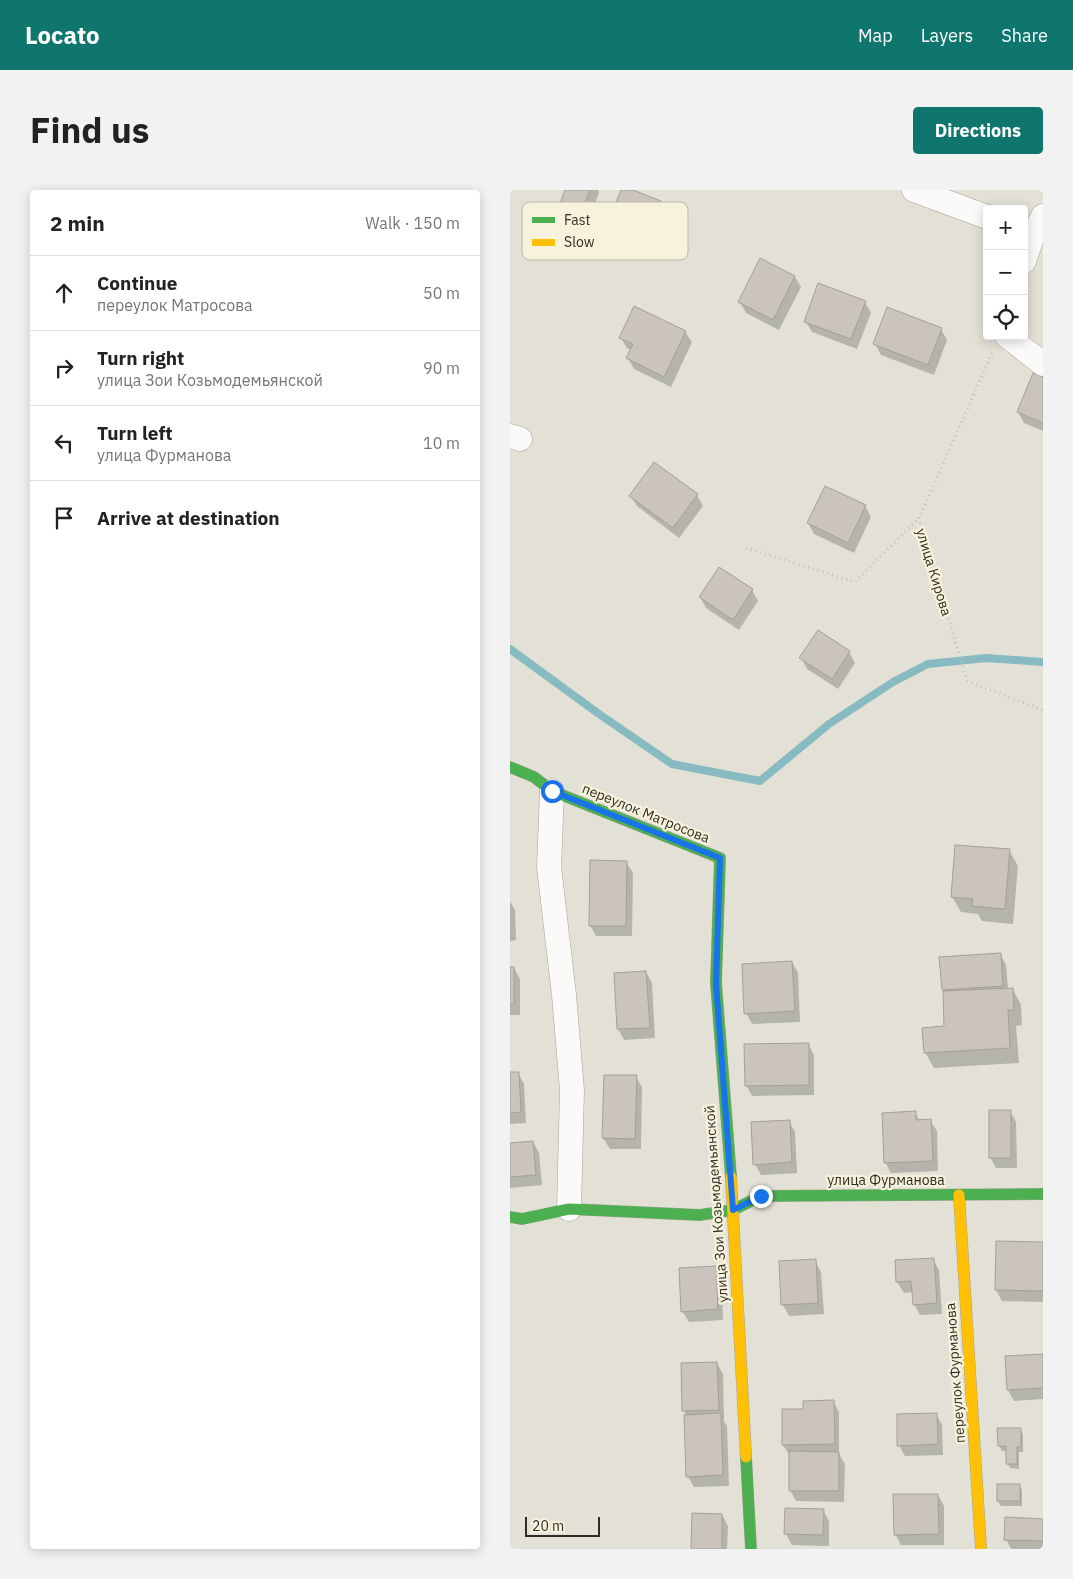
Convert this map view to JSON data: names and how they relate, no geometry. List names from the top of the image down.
{
  "streets": {
    "street": [
      "переулок Матросова",
      "улица Фурманова",
      "улица Зои Козьмодемьянской",
      "переулок Фурманова"
    ],
    "path": ["улица Кирова"]
  },
  "crossings": [
    ["переулок Матросова", "улица Зои Козьмодемьянской"],
    ["улица Фурманова", "улица Зои Козьмодемьянской"],
    ["улица Фурманова", "переулок Фурманова"]
  ],
  "legend": ["Fast", "Slow"],
  "scale_bar": "20 m",
  "page": {
    "header": "Locato",
    "nav": ["Map", "Layers", "Share"],
    "title": "Find us",
    "buttons": "Directions",
    "heading": ["2 min", "Walk · 150 m"],
    "map_buttons": ["+", "−"],
    "list": [
      ["Continue", "переулок Матросова", "50 m"],
      ["Turn right", "улица Зои Козьмодемьянской", "90 m"],
      ["Turn left", "улица Фурманова", "10 m"],
      "Arrive at destination"
    ],
    "scale": "20 m"
  }
}
